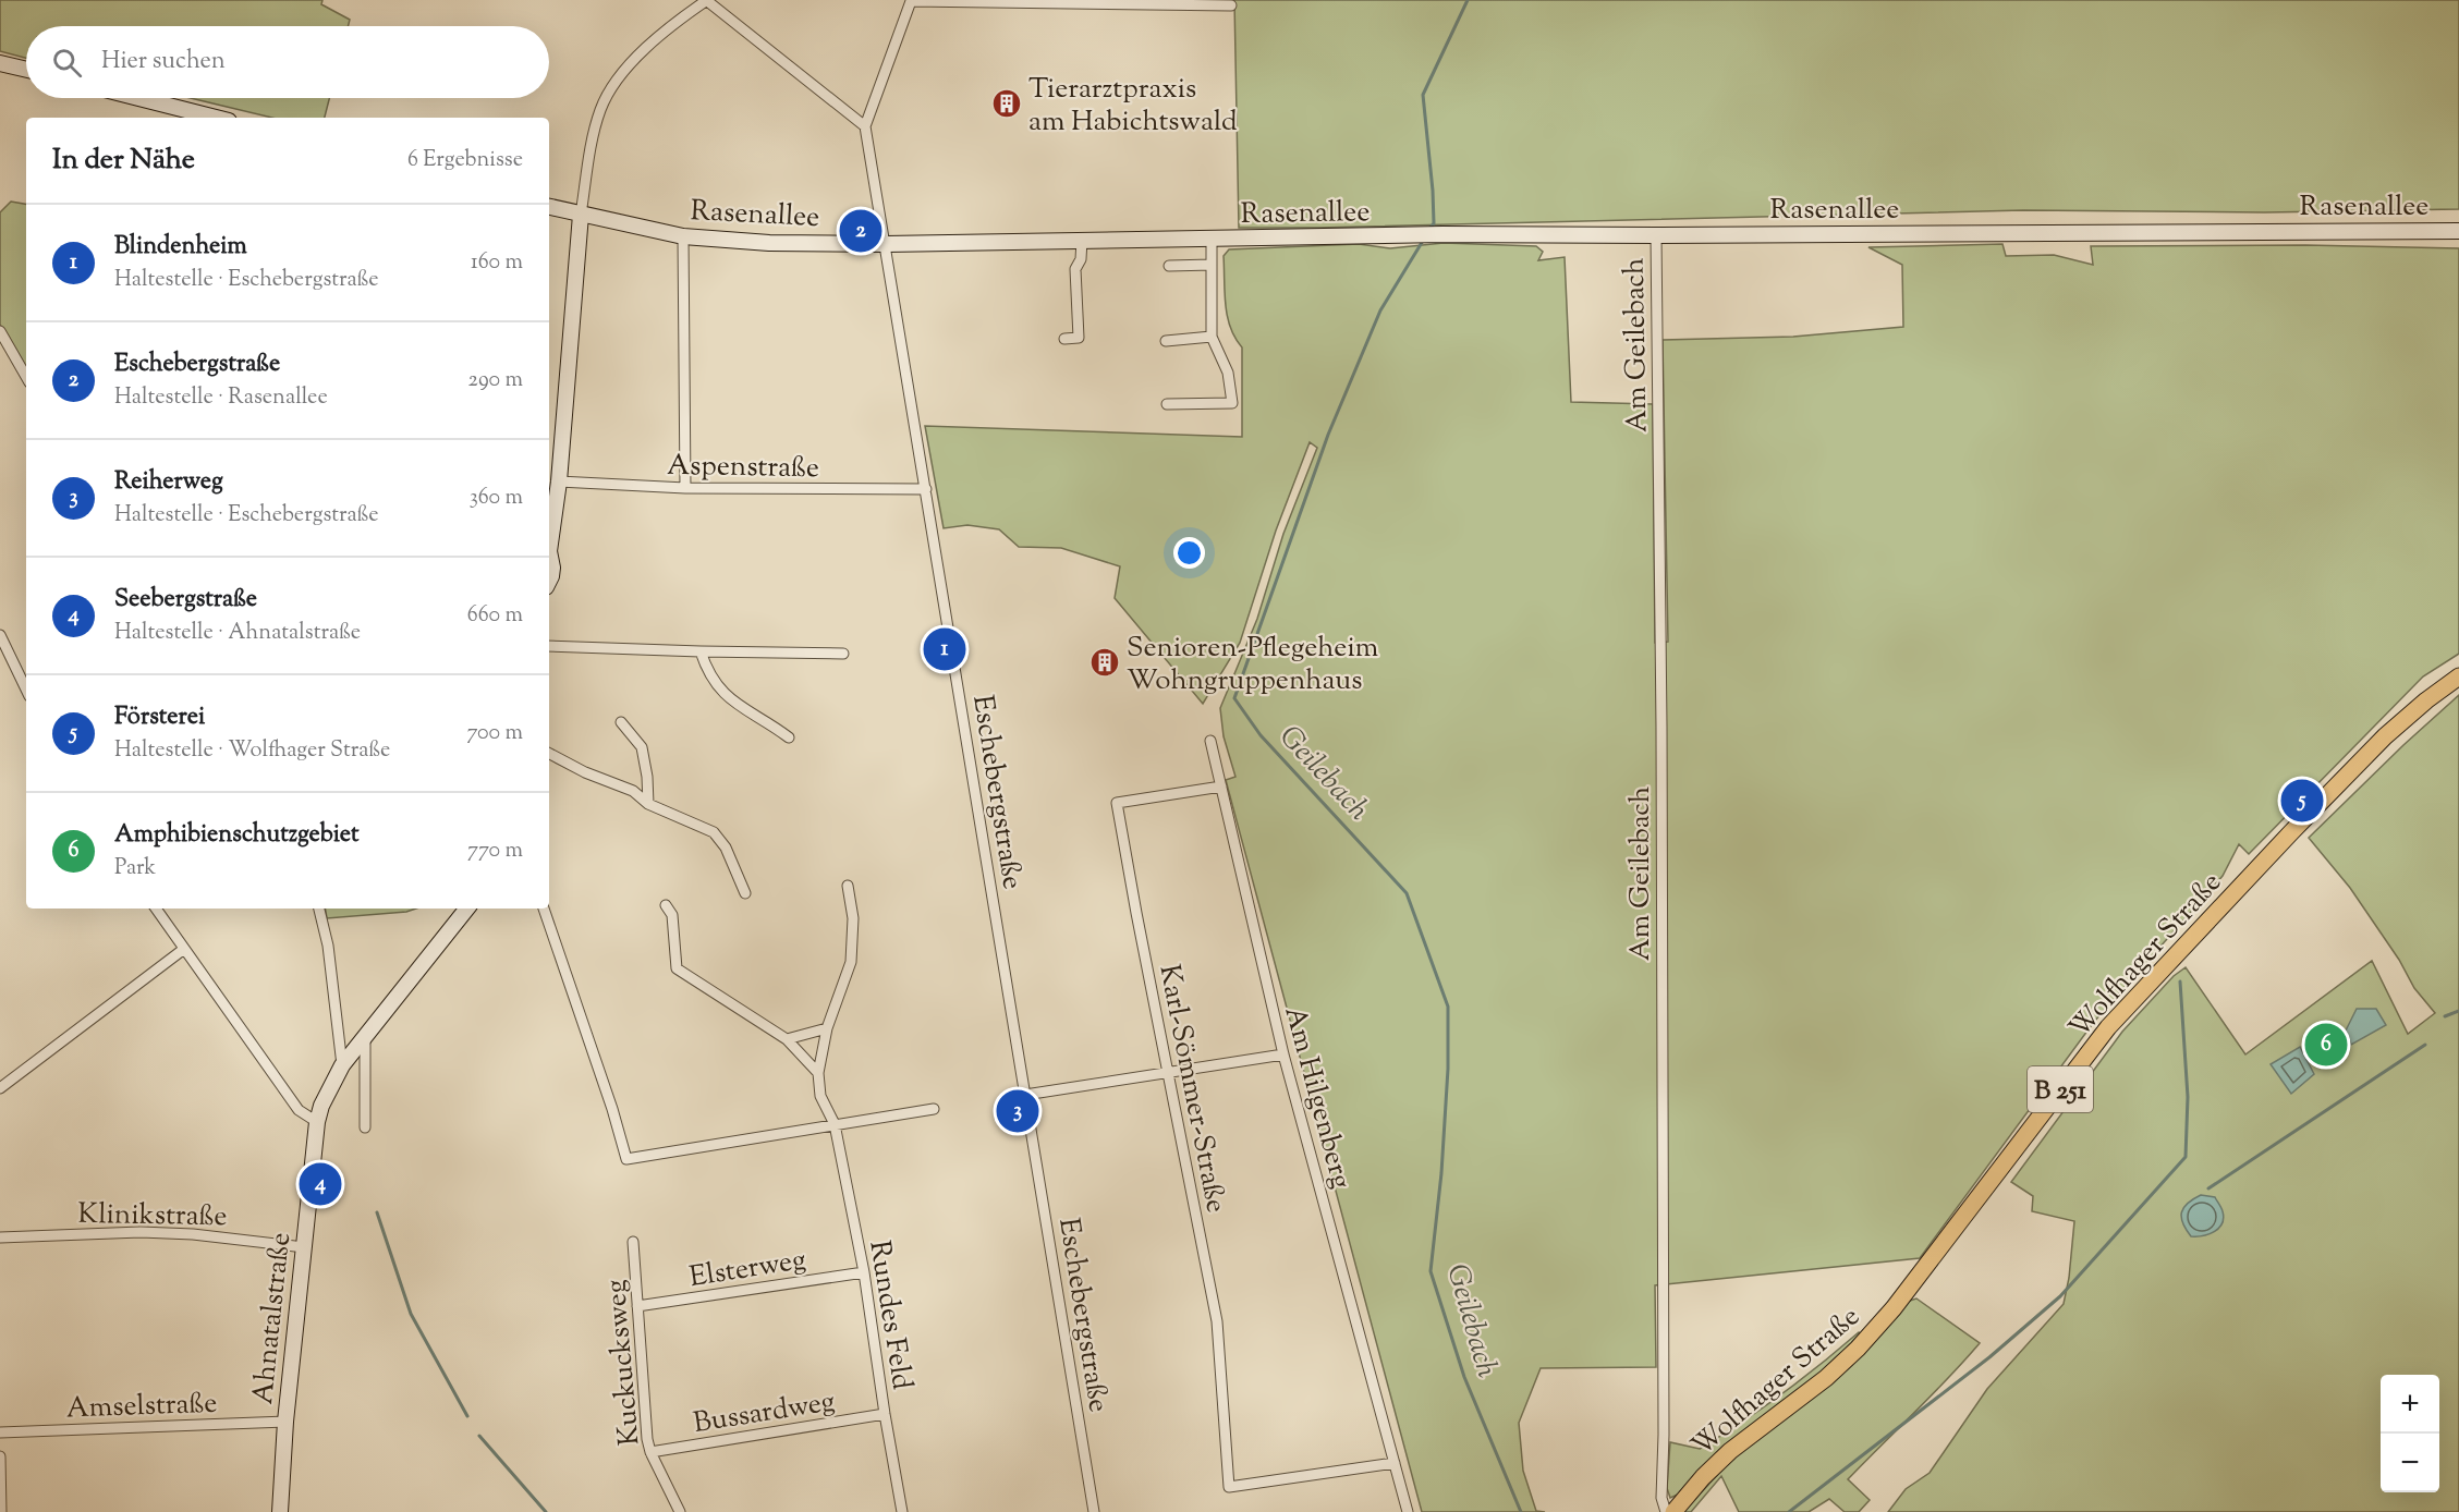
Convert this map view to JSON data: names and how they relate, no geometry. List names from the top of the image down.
{
  "streets": {
    "main road": [
      "Rasenallee",
      "Wolfhager Straße",
      "B 251",
      "Ahnatalstraße"
    ],
    "street": [
      "Am Geilebach",
      "Aspenstraße",
      "Eschebergstraße",
      "Karl-Sömmer-Straße",
      "Am Hilgenberg",
      "Klinikstraße",
      "Elsterweg",
      "Rundes Feld",
      "Kuckucksweg",
      "Amselstraße",
      "Bussardweg"
    ]
  },
  "crossings": [
    ["Rasenallee", "Am Geilebach"],
    ["Rasenallee", "Eschebergstraße"],
    ["Aspenstraße", "Eschebergstraße"],
    ["Karl-Sömmer-Straße", "Am Hilgenberg"],
    ["Klinikstraße", "Ahnatalstraße"],
    ["Elsterweg", "Rundes Feld"],
    ["Elsterweg", "Kuckucksweg"],
    ["Rundes Feld", "Bussardweg"],
    ["Ahnatalstraße", "Amselstraße"],
    ["Kuckucksweg", "Bussardweg"]
  ],
  "water": ["Geilebach"],
  "places": {
    "building": ["Tierarztpraxis am Habichtswald", "Senioren-Pflegeheim Wohngruppenhaus"]
  },
  "page": {
    "search": "Hier suchen",
    "heading": ["In der Nähe", "6 Ergebnisse"],
    "list": [
      {
        "mark": "1",
        "name": "Blindenheim",
        "note": "Haltestelle · Eschebergstraße",
        "value": "160 m"
      },
      {
        "mark": "2",
        "name": "Eschebergstraße",
        "note": "Haltestelle · Rasenallee",
        "value": "290 m"
      },
      {
        "mark": "3",
        "name": "Reiherweg",
        "note": "Haltestelle · Eschebergstraße",
        "value": "360 m"
      },
      {
        "mark": "4",
        "name": "Seebergstraße",
        "note": "Haltestelle · Ahnatalstraße",
        "value": "660 m"
      },
      {
        "mark": "5",
        "name": "Försterei",
        "note": "Haltestelle · Wolfhager Straße",
        "value": "700 m"
      },
      {
        "mark": "6",
        "name": "Amphibienschutzgebiet",
        "note": "Park",
        "value": "770 m"
      }
    ],
    "pins": [
      "2",
      "1",
      "5",
      "6",
      "3",
      "4"
    ],
    "map_buttons": ["+", "−"]
  }
}
